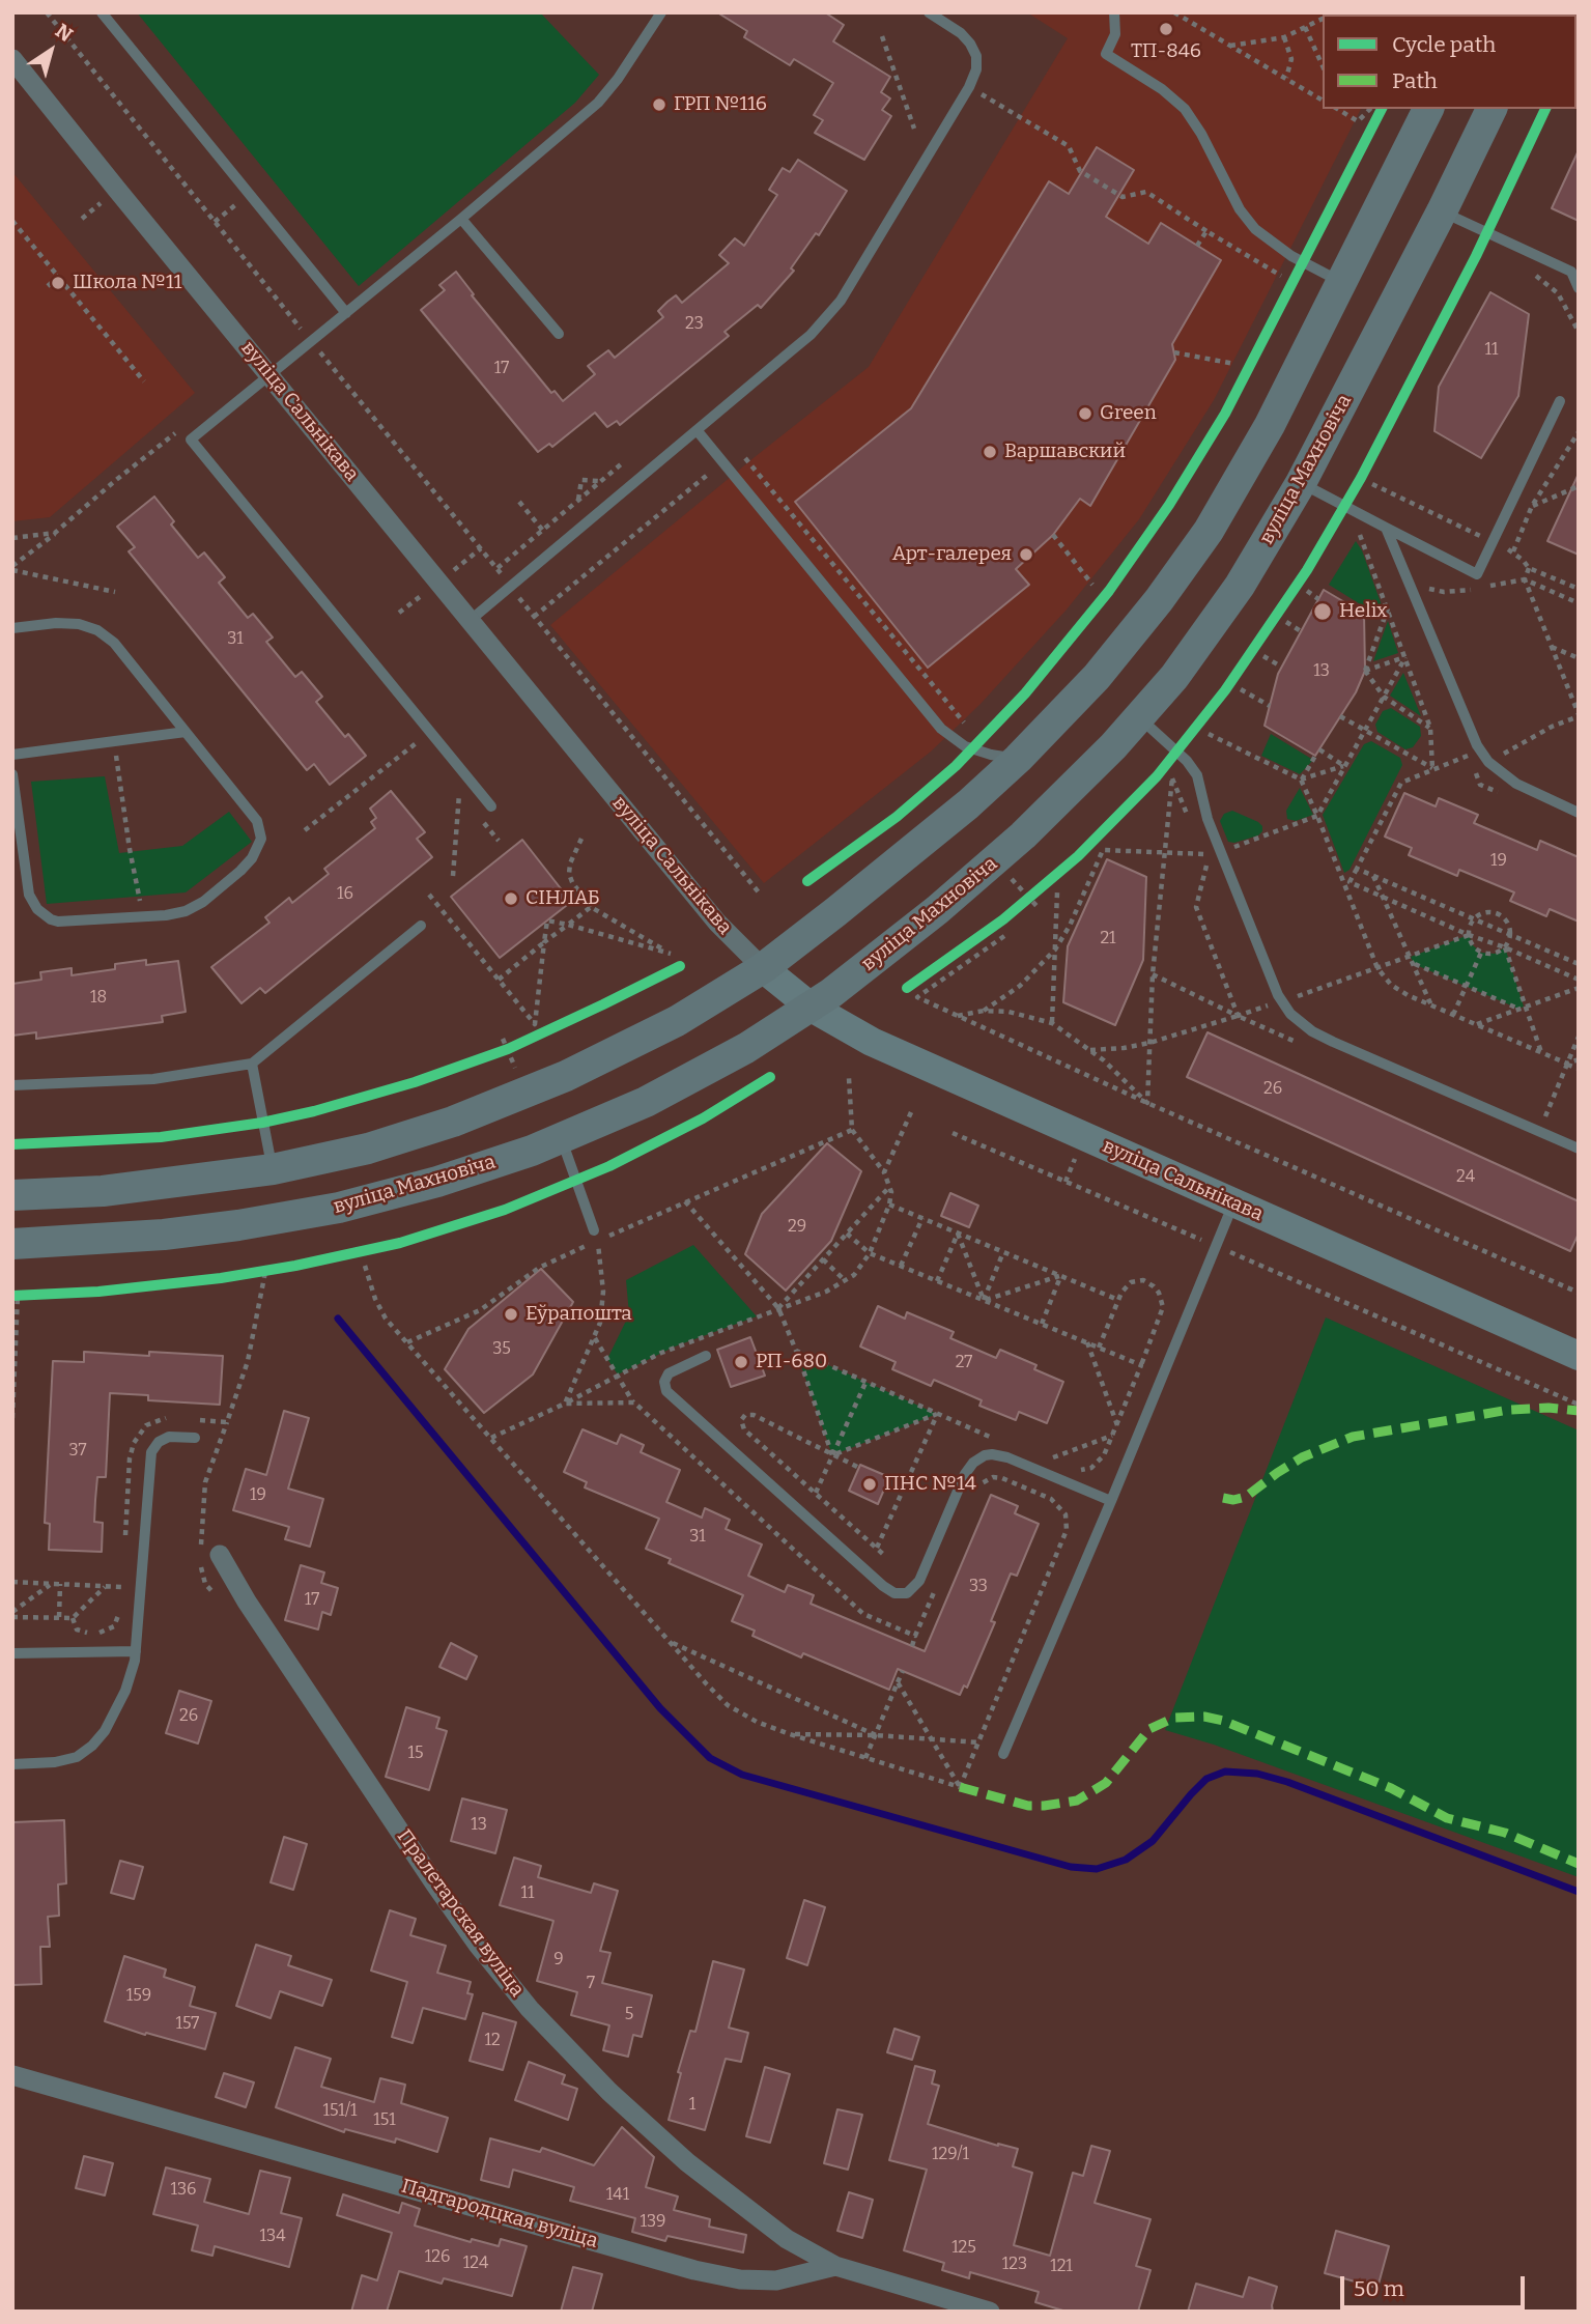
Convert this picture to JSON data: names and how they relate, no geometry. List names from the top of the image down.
{
  "streets": {
    "main road": ["вуліца Махновіча"],
    "street": ["вуліца Сальнікава", "Пралетарская вуліца", "Падгародцкая вуліца"]
  },
  "crossings": [
    ["вуліца Сальнікава", "вуліца Махновіча"],
    ["Пралетарская вуліца", "Падгародцкая вуліца"]
  ],
  "places": [
    "ТП-846",
    "ГРП №116",
    "Школа №11",
    "Green",
    "Варшавский",
    "Арт-галерея",
    "Helix",
    "СІНЛАБ",
    "Еўрапошта",
    "РП-680",
    "ПНС №14"
  ],
  "house_numbers": [
    "23",
    "11",
    "17",
    "31",
    "13",
    "19",
    "16",
    "21",
    "18",
    "26",
    "24",
    "29",
    "35",
    "27",
    "37",
    "19",
    "31",
    "33",
    "17",
    "26",
    "15",
    "13",
    "11",
    "9",
    "7",
    "159",
    "5",
    "157",
    "12",
    "1",
    "151/1",
    "151",
    "129/1",
    "136",
    "141",
    "139",
    "134",
    "125",
    "126",
    "124",
    "123",
    "121"
  ],
  "legend": ["Cycle path", "Path"],
  "scale_bar": "50 m",
  "north": "top right"
}
